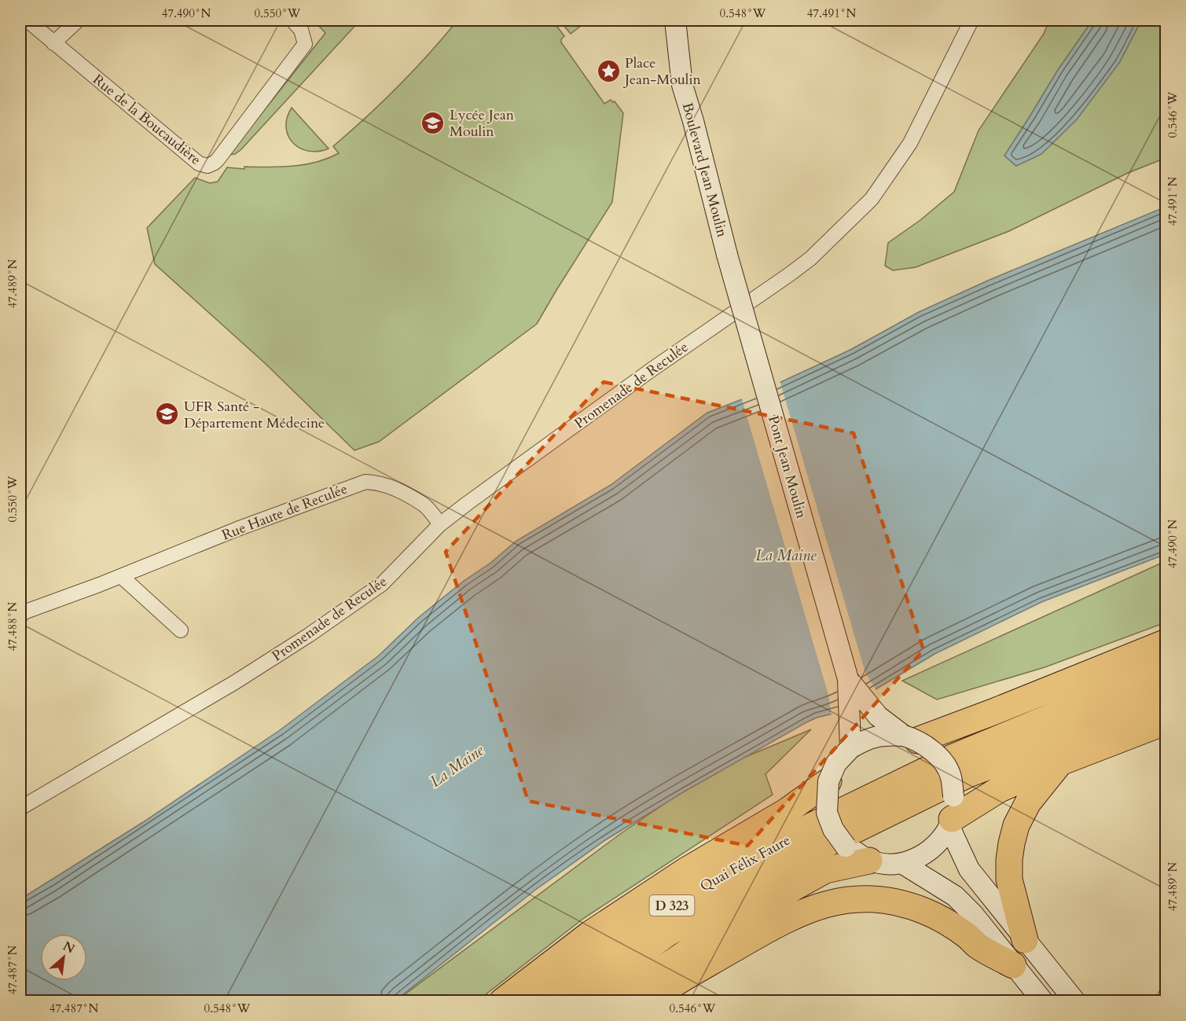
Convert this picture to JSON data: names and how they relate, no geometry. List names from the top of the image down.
{
  "streets": {
    "highway": ["Quai Félix Faure", "D 323"],
    "main road": ["Boulevard Jean Moulin", "Pont Jean Moulin"],
    "street": ["Rue de la Boucaudière", "Promenade de Reculée", "Rue Haute de Reculée"]
  },
  "crossings": [
    ["Boulevard Jean Moulin", "Pont Jean Moulin"],
    ["Promenade de Reculée", "Rue Haute de Reculée"],
    ["Pont Jean Moulin", "Quai Félix Faure"]
  ],
  "water": ["La Maine"],
  "places": {
    "place": ["Place Jean-Moulin"],
    "school or university": ["Lycée Jean Moulin", "UFR Santé - Département Médecine"]
  },
  "north": "top right",
  "coordinates": [
    "47.490°N",
    "0.550°W",
    "0.548°W",
    "47.491°N",
    "0.546°W",
    "47.489°N",
    "47.488°N",
    "47.487°N"
  ]
}
